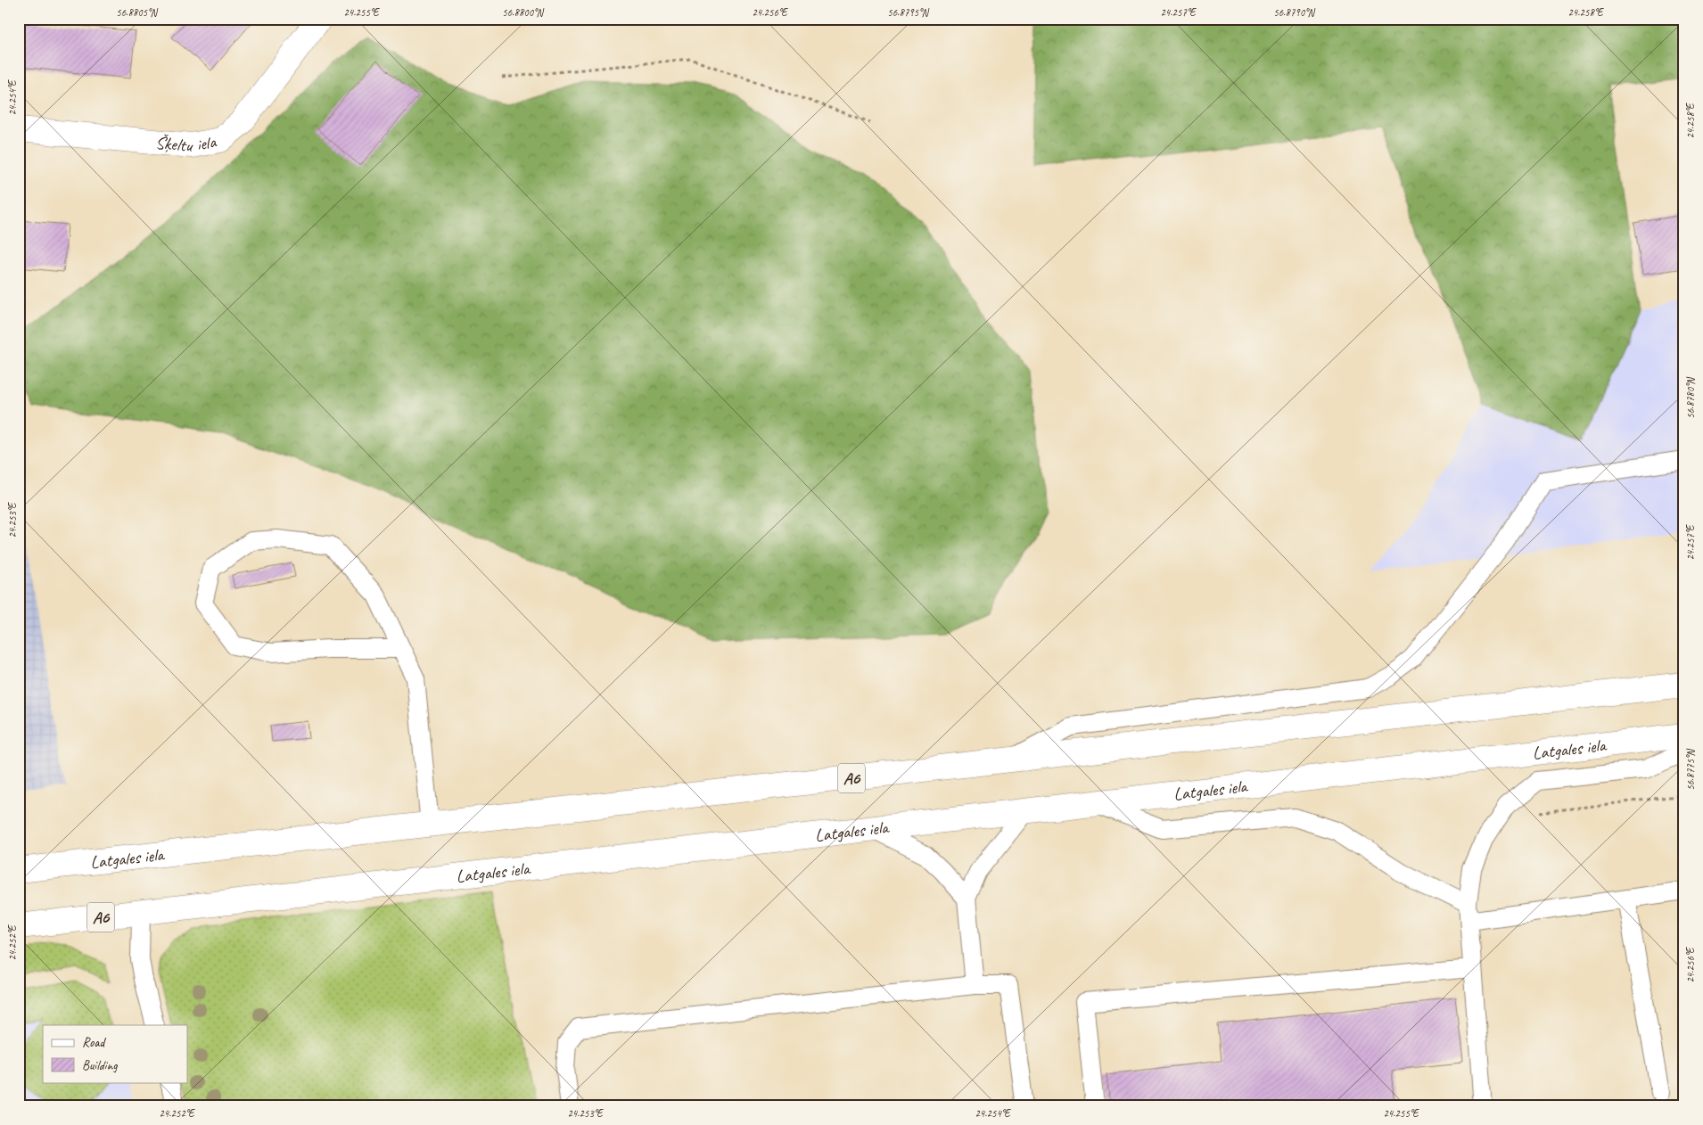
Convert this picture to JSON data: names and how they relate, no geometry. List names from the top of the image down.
{
  "streets": {
    "main road": ["Šķeltu iela", "Latgales iela", "A6"]
  },
  "legend": ["Road", "Building"],
  "coordinates": [
    "56.8805°N",
    "24.255°E",
    "56.8800°N",
    "24.256°E",
    "56.8795°N",
    "24.257°E",
    "56.8790°N",
    "24.258°E",
    "24.254°E",
    "56.8780°N",
    "24.253°E",
    "56.8775°N",
    "24.252°E"
  ]
}
